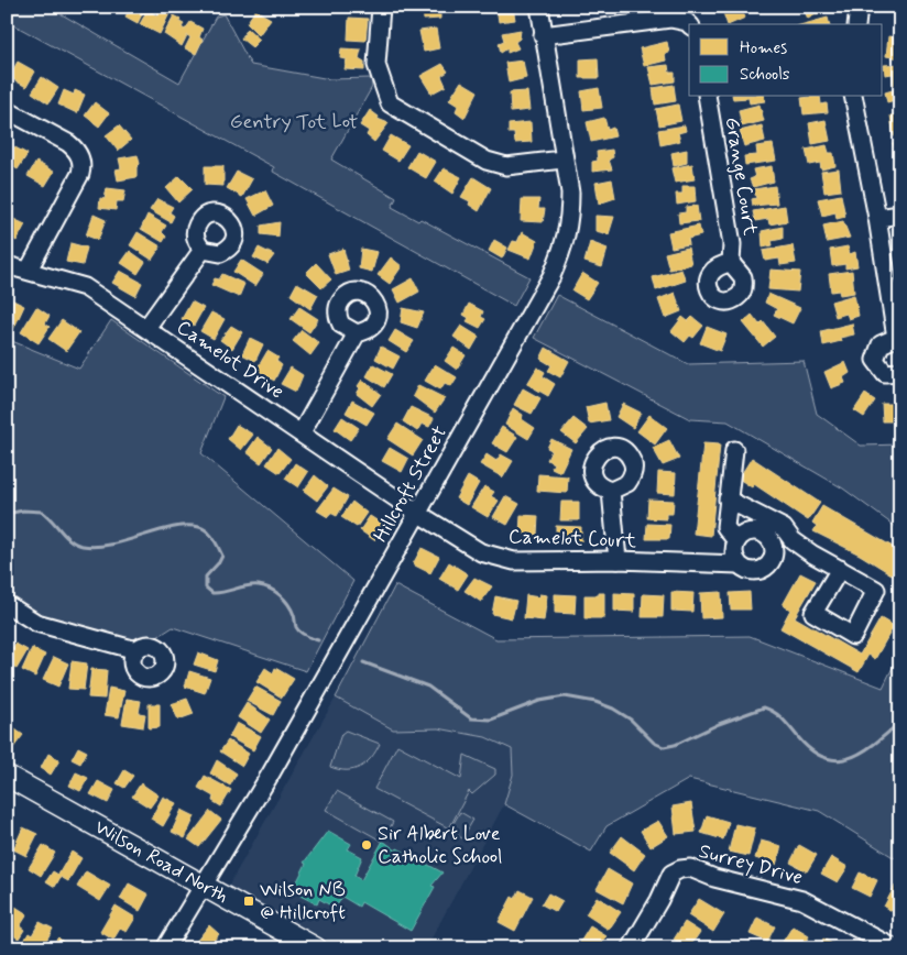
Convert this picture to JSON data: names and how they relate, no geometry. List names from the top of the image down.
{
  "streets": {
    "main road": ["Wilson Road North"],
    "street": [
      "Grange Court",
      "Camelot Drive",
      "Hillcroft Street",
      "Camelot Court",
      "Surrey Drive"
    ]
  },
  "crossings": [
    ["Camelot Drive", "Hillcroft Street"],
    ["Camelot Drive", "Camelot Court"],
    ["Hillcroft Street", "Camelot Court"],
    ["Hillcroft Street", "Wilson Road North"]
  ],
  "parks": ["Gentry Tot Lot"],
  "places": {
    "other": ["Sir Albert Love Catholic School"],
    "transit": ["Wilson NB @ Hillcroft"]
  },
  "legend": ["Homes", "Schools"]
}
